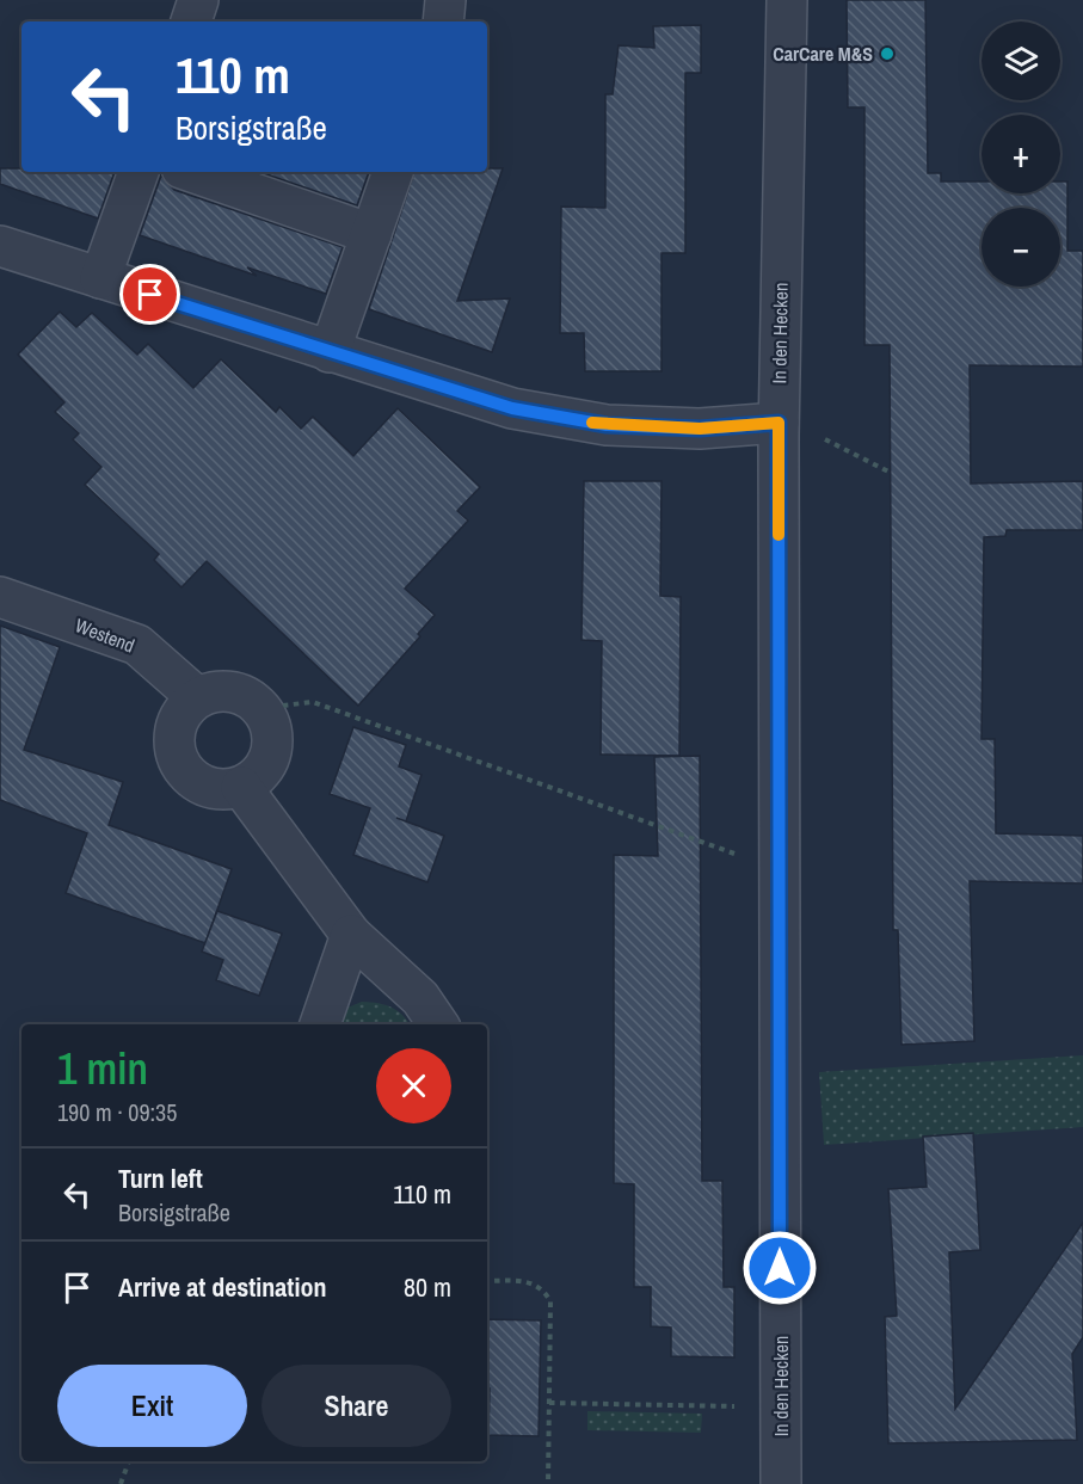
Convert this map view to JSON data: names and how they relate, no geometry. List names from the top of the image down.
{
  "streets": {
    "street": ["In den Hecken", "Westend"]
  },
  "places": ["CarCare M&S"],
  "page": {
    "map_buttons": ["+", "−"],
    "turn": ["110 m", "Borsigstraße"],
    "heading": ["1 min", "190 m · 09:35"],
    "list": [
      {
        "name": "Turn left",
        "note": "Borsigstraße",
        "value": "110 m"
      },
      {
        "name": "Arrive at destination",
        "value": "80 m"
      }
    ],
    "buttons": ["Exit", "Share"]
  }
}
